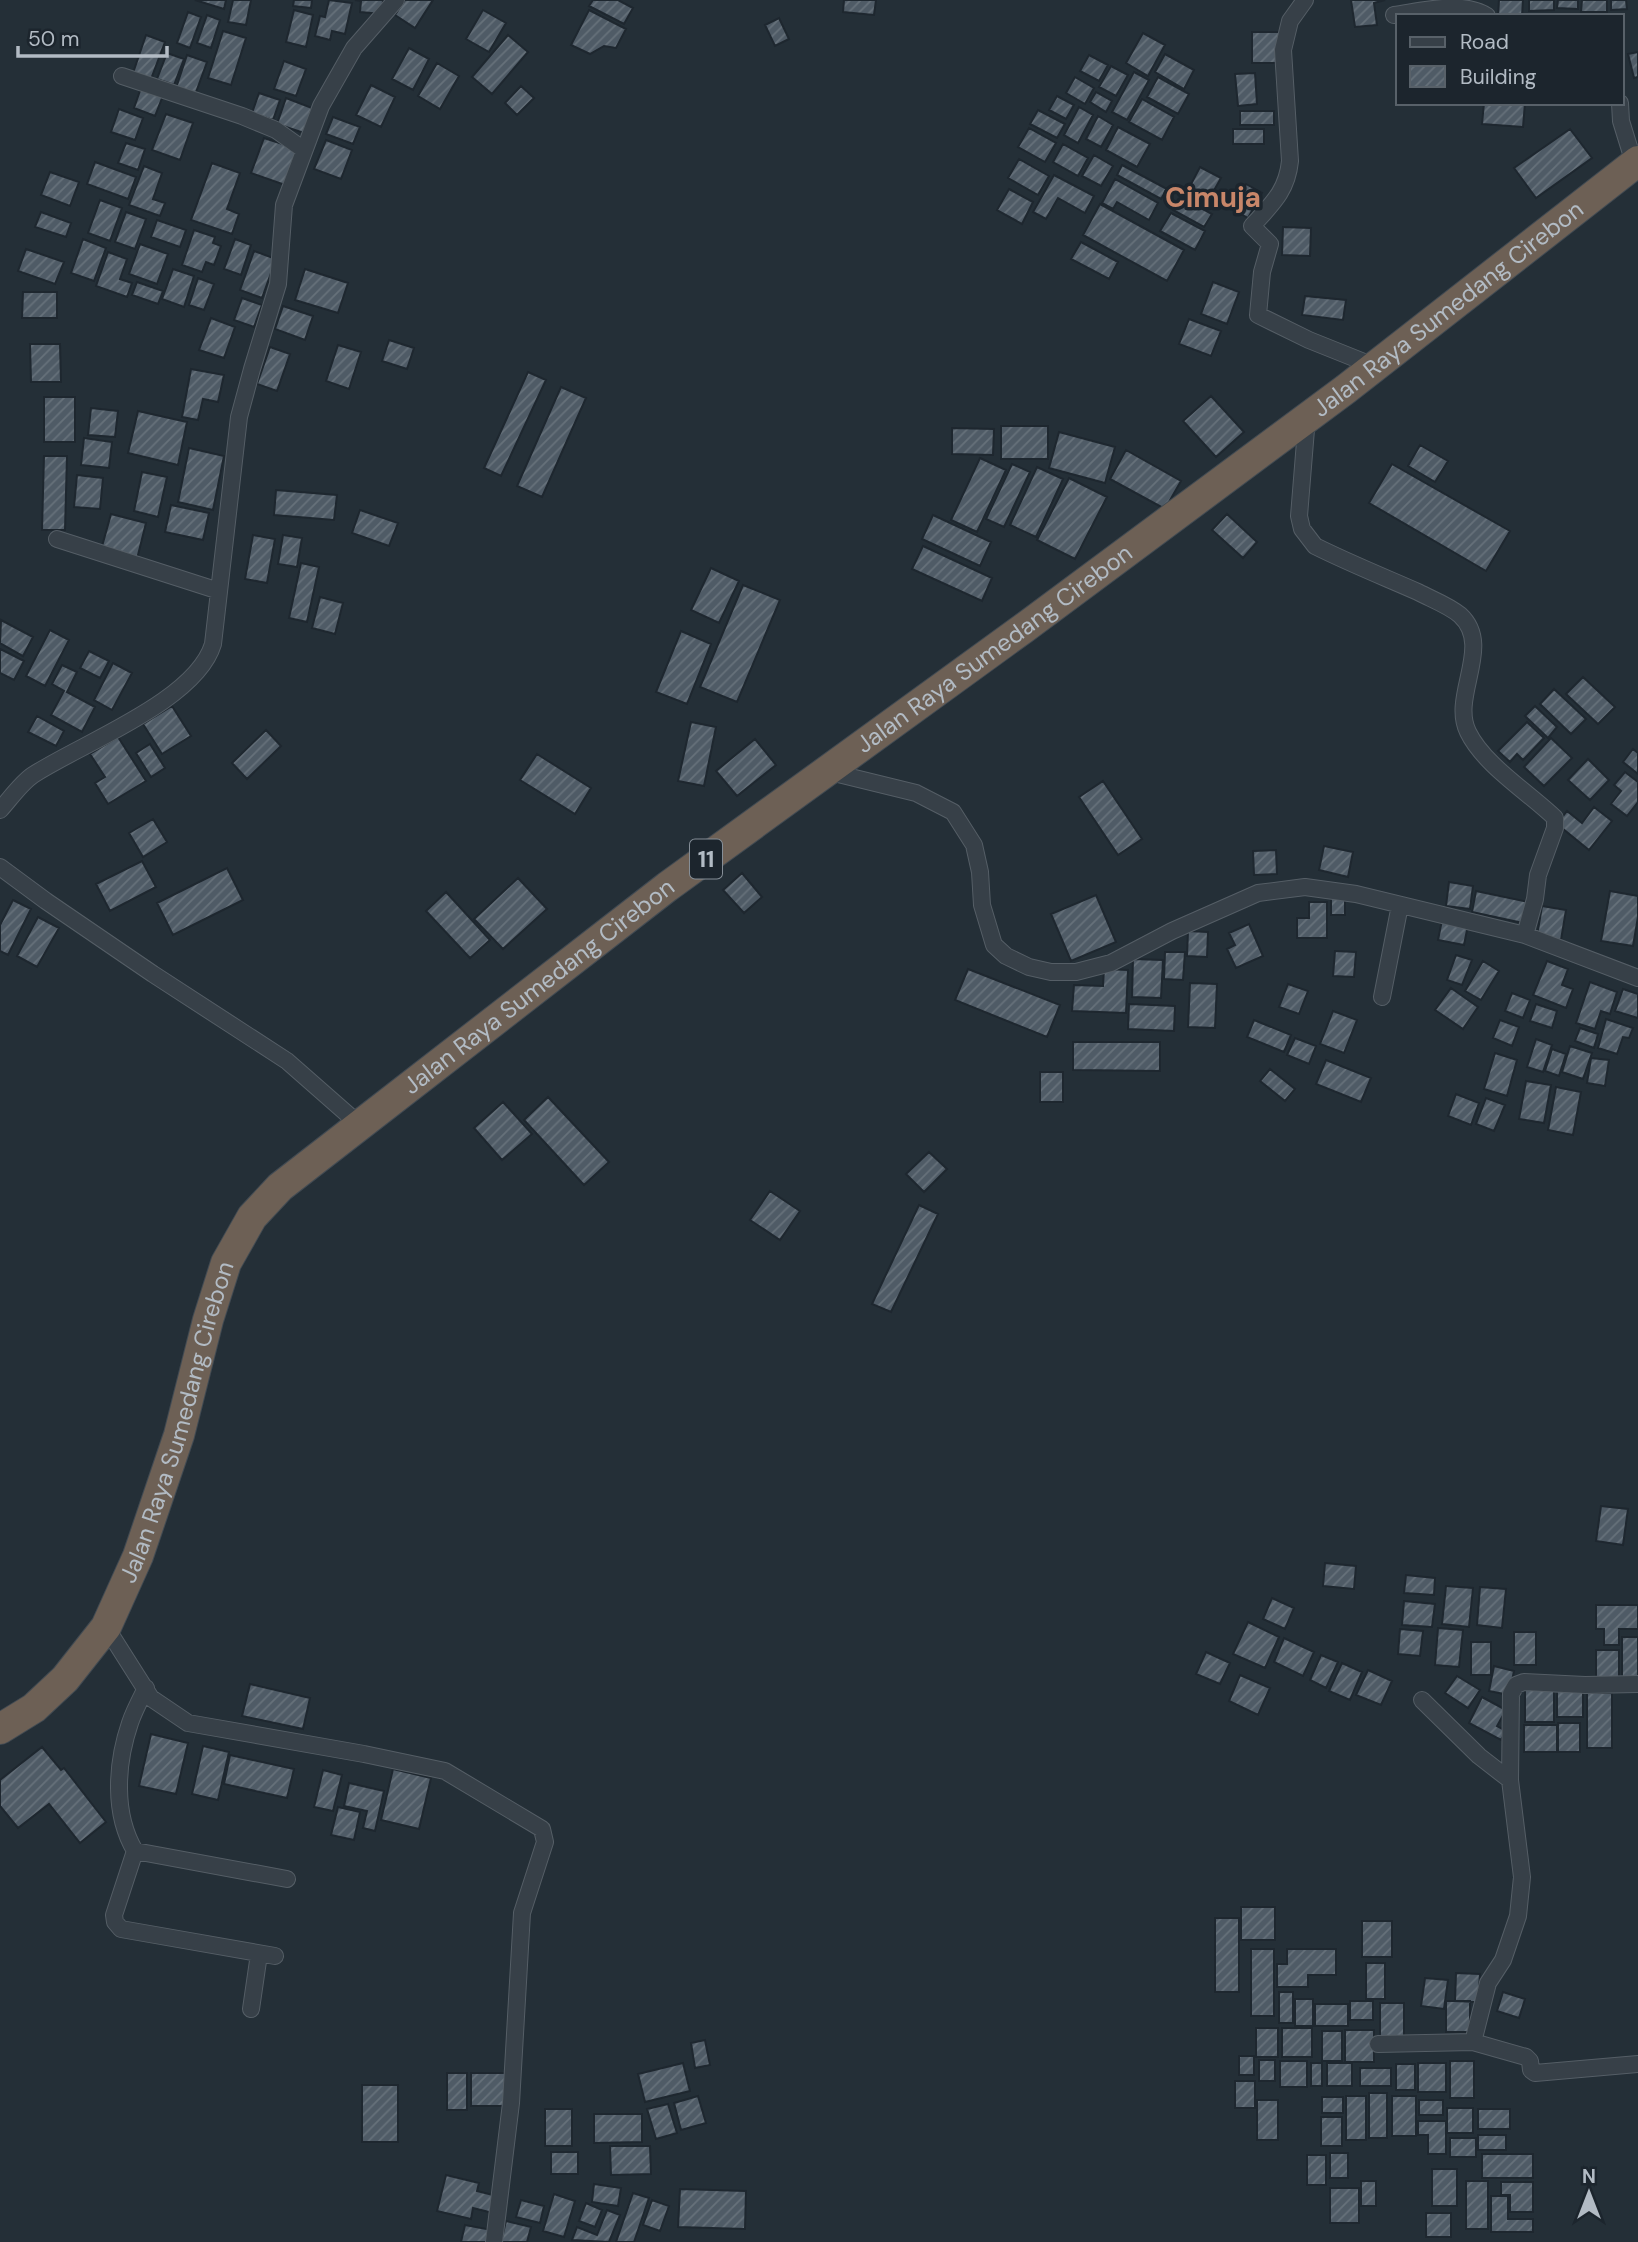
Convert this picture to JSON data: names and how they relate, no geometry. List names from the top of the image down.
{
  "streets": {
    "highway": ["Jalan Raya Sumedang Cirebon", "11"]
  },
  "districts": ["Cimuja"],
  "legend": ["Road", "Building"],
  "scale_bar": "50 m",
  "north": "top"
}
